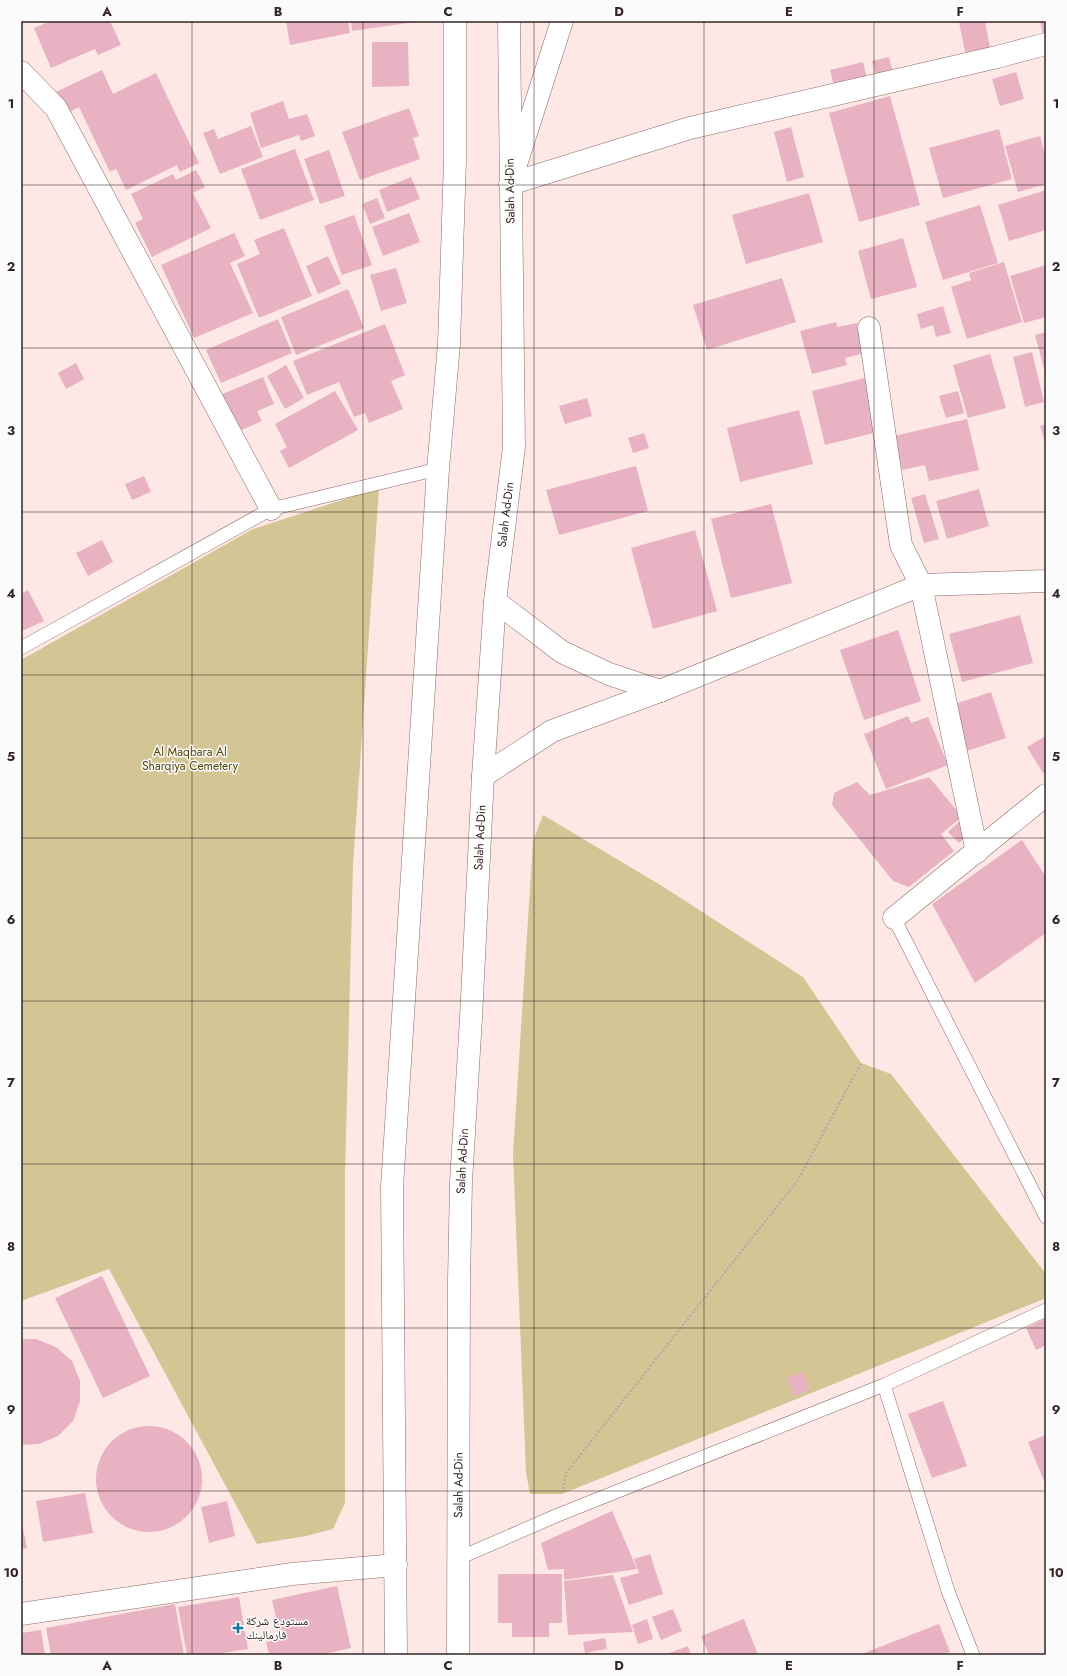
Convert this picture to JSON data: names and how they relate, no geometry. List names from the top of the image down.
{
  "streets": {
    "main road": ["Salah Ad-Din"]
  },
  "parks": ["Al Maqbara Al Sharqiya Cemetery"],
  "places": {
    "health": ["مستودع شركة فارمالينك"]
  },
  "grid": {
    "columns": [
      "A",
      "B",
      "C",
      "D",
      "E",
      "F"
    ],
    "rows": [
      "1",
      "2",
      "3",
      "4",
      "5",
      "6",
      "7",
      "8",
      "9",
      "10"
    ]
  }
}
